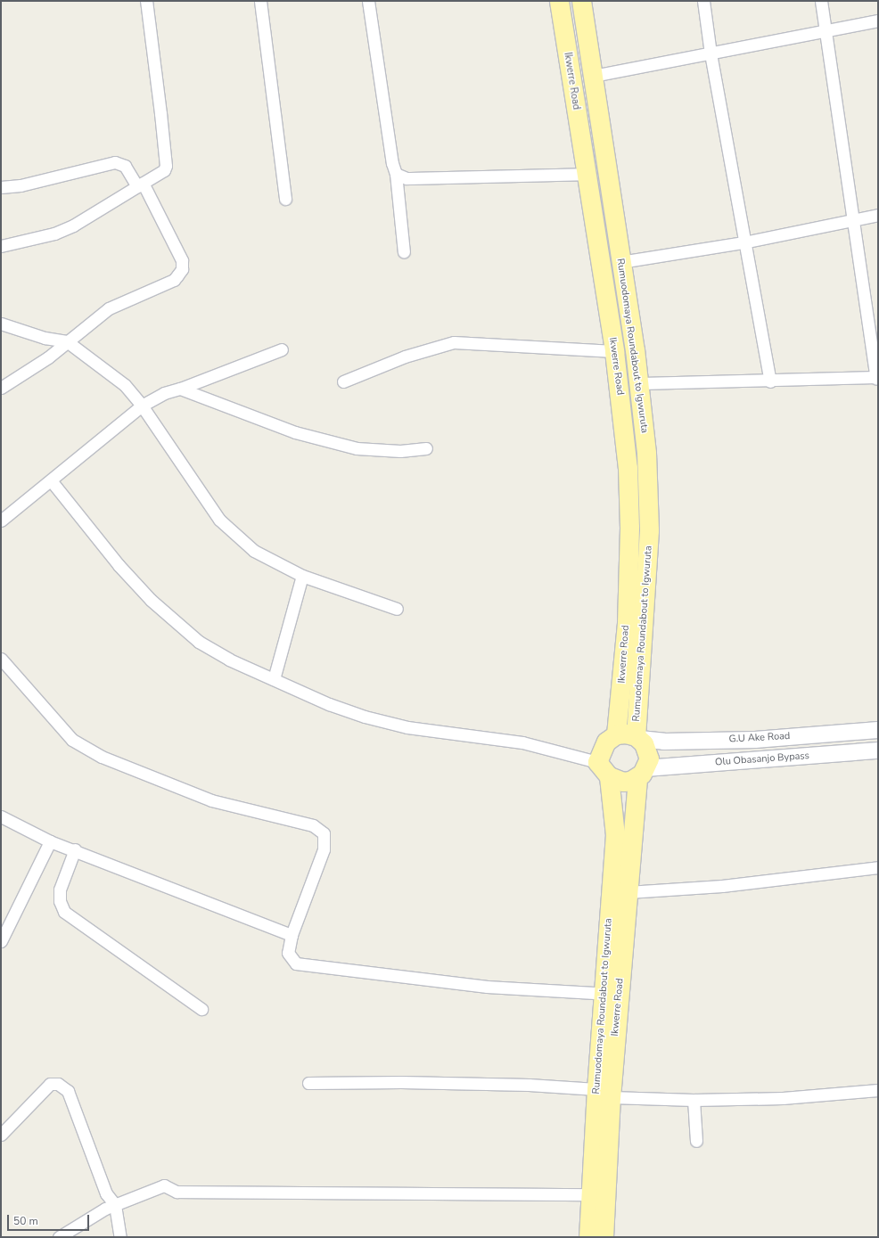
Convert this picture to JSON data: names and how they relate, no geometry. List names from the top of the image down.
{
  "streets": {
    "main road": [
      "Ikwerre Road",
      "Rumuodomaya Roundabout to Igwuruta",
      "G.U Ake Road",
      "Olu Obasanjo Bypass"
    ]
  },
  "crossings": [
    ["Ikwerre Road", "Rumuodomaya Roundabout to Igwuruta"],
    ["Ikwerre Road", "G.U Ake Road"],
    ["Ikwerre Road", "Olu Obasanjo Bypass"],
    ["Rumuodomaya Roundabout to Igwuruta", "G.U Ake Road"],
    ["Rumuodomaya Roundabout to Igwuruta", "Olu Obasanjo Bypass"],
    ["G.U Ake Road", "Olu Obasanjo Bypass"]
  ],
  "scale_bar": "50 m"
}
